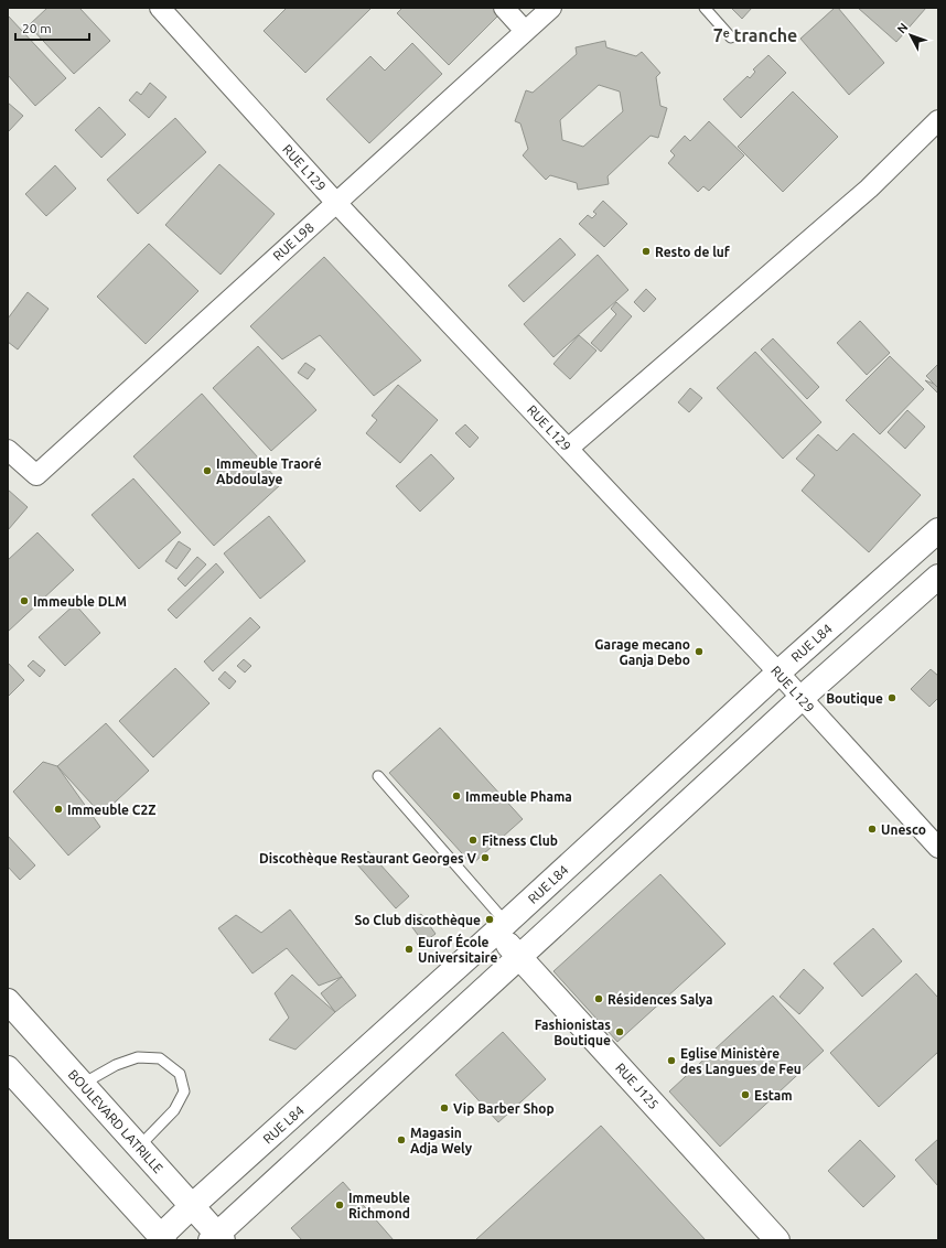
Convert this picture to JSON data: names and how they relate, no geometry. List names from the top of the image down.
{
  "streets": {
    "main road": ["RUE L84", "RUE J125", "BOULEVARD LATRILLE"],
    "street": ["RUE L129", "RUE L98"]
  },
  "crossings": [
    ["RUE L129", "RUE L98"],
    ["RUE L129", "RUE L84"],
    ["RUE L84", "RUE J125"],
    ["RUE L84", "BOULEVARD LATRILLE"]
  ],
  "districts": ["7ᵉ tranche"],
  "places": [
    "Resto de luf",
    "Immeuble Traoré Abdoulaye",
    "Immeuble DLM",
    "Garage mecano Ganja Debo",
    "Boutique",
    "Immeuble Phama",
    "Immeuble C2Z",
    "Unesco",
    "Fitness Club",
    "Discothèque Restaurant Georges V",
    "So Club discothèque",
    "Eurof École Universitaire",
    "Résidences Salya",
    "Fashionistas Boutique",
    "Eglise Ministère des Langues de Feu",
    "Estam",
    "Vip Barber Shop",
    "Magasin Adja Wely",
    "Immeuble Richmond"
  ],
  "scale_bar": "20 m",
  "north": "top left"
}
